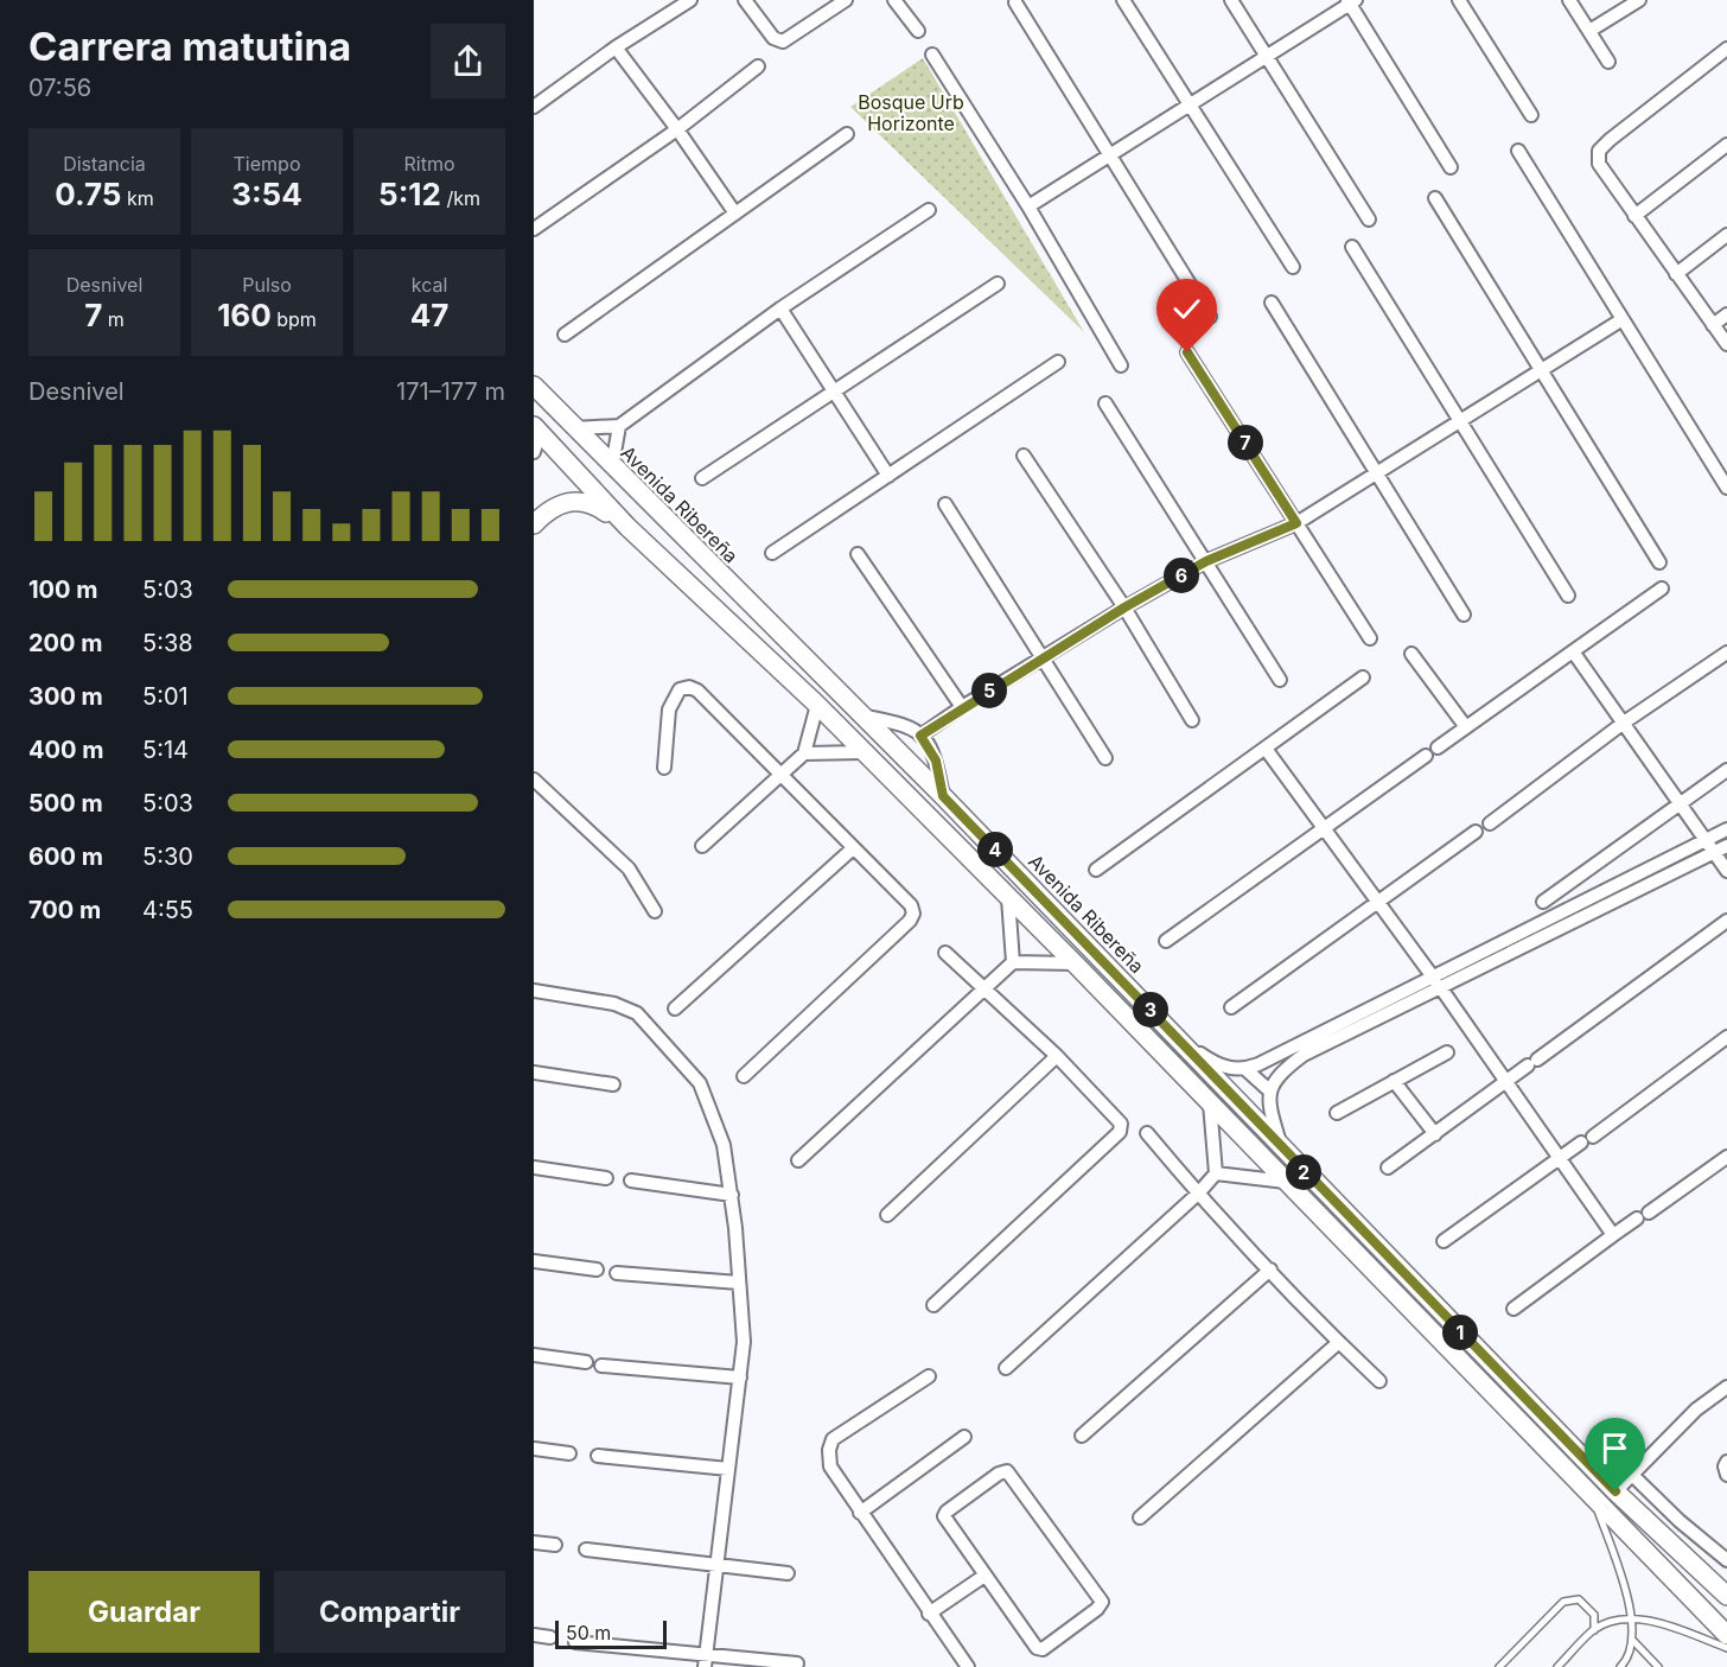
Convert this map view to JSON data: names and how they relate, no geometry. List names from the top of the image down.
{
  "streets": {
    "street": ["Avenida Ribereña"]
  },
  "parks": ["Bosque Urb Horizonte"],
  "scale_bar": "50 m",
  "page": {
    "heading": ["Carrera matutina", "07:56"],
    "stats": [
      ["Distancia", "0.75 km"],
      ["Tiempo", "3:54"],
      ["Ritmo", "5:12 /km"],
      ["Desnivel", "7 m"],
      ["Pulso", "160 bpm"],
      ["kcal", "47"]
    ],
    "chart": ["Desnivel", "171–177 m"],
    "pins": [
      "7",
      "6",
      "5",
      "4",
      "3",
      "2",
      "1"
    ],
    "list": [
      {
        "name": "100 m",
        "note": "5:03"
      },
      {
        "name": "200 m",
        "note": "5:38"
      },
      {
        "name": "300 m",
        "note": "5:01"
      },
      {
        "name": "400 m",
        "note": "5:14"
      },
      {
        "name": "500 m",
        "note": "5:03"
      },
      {
        "name": "600 m",
        "note": "5:30"
      },
      {
        "name": "700 m",
        "note": "4:55"
      }
    ],
    "buttons": ["Guardar", "Compartir"],
    "scale": "50 m"
  }
}
